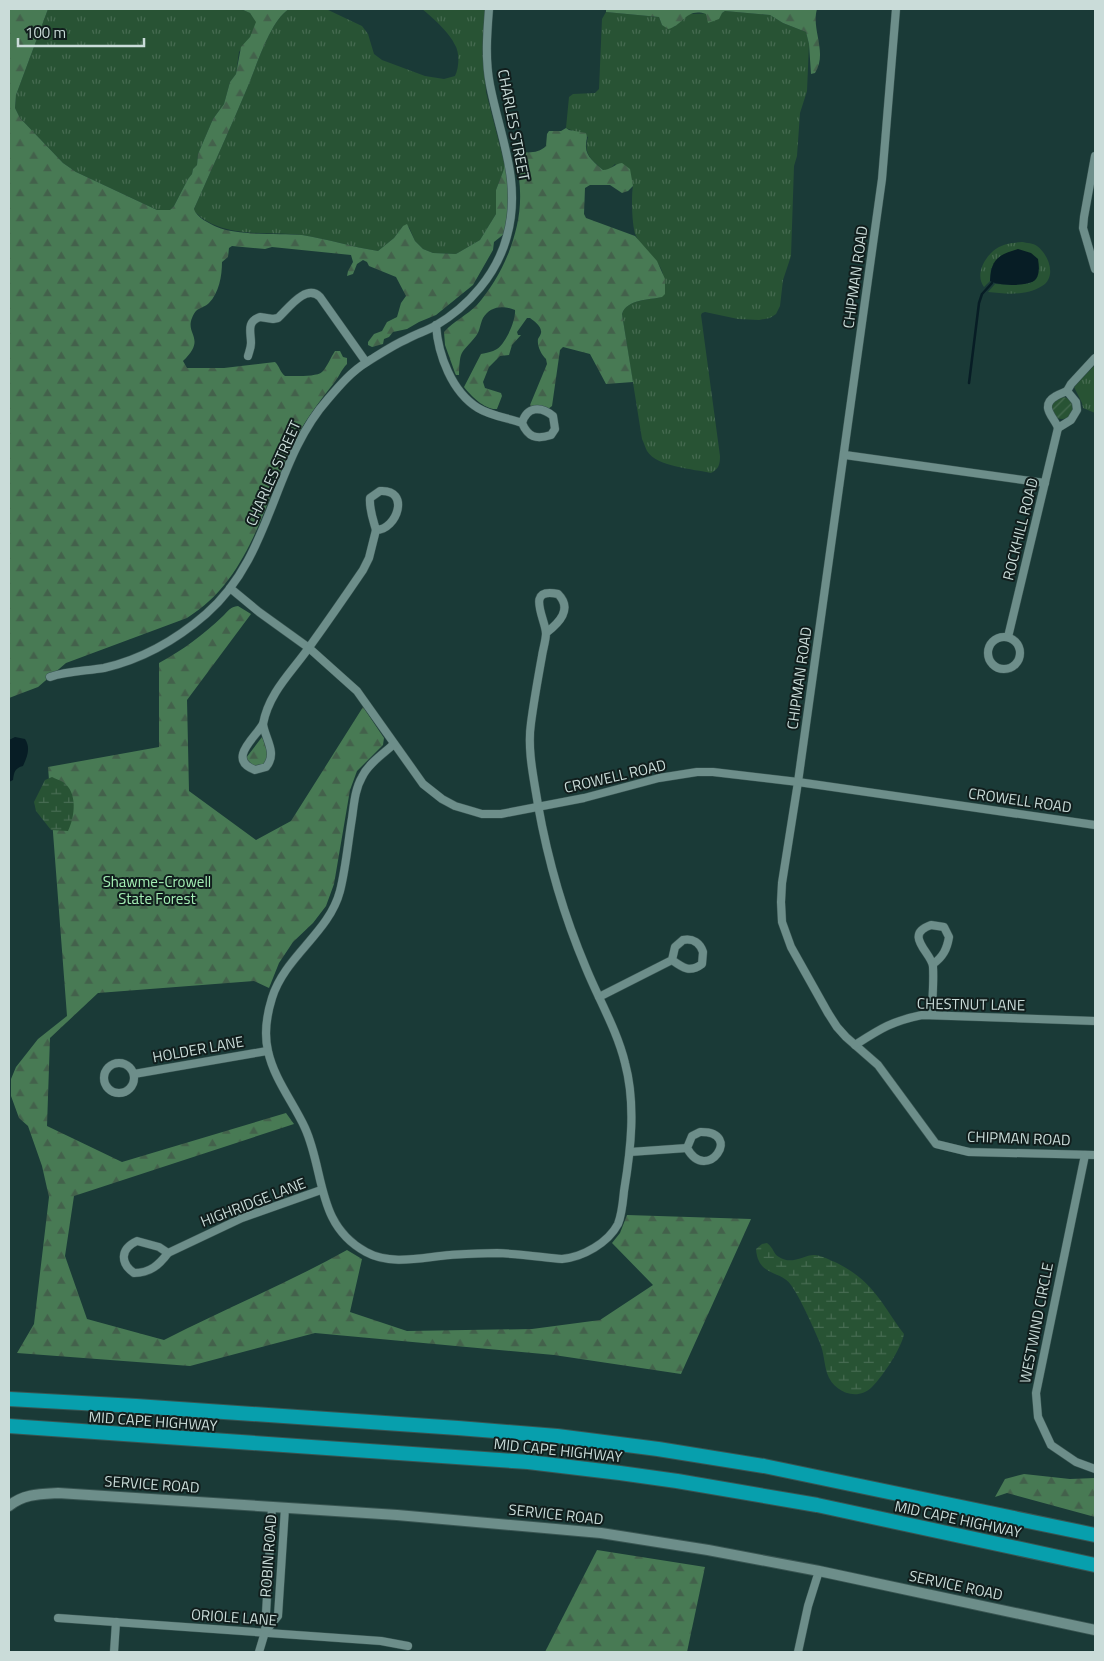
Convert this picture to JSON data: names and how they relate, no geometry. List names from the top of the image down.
{
  "streets": {
    "highway": ["MID CAPE HIGHWAY"],
    "street": [
      "CHARLES STREET",
      "CHIPMAN ROAD",
      "ROCKHILL ROAD",
      "CROWELL ROAD",
      "CHESTNUT LANE",
      "HOLDER LANE",
      "HIGHRIDGE LANE",
      "WESTWIND CIRCLE",
      "SERVICE ROAD",
      "ROBIN ROAD",
      "ORIOLE LANE"
    ]
  },
  "crossings": [
    ["CHARLES STREET", "CROWELL ROAD"],
    ["CHIPMAN ROAD", "CROWELL ROAD"],
    ["CHIPMAN ROAD", "CHESTNUT LANE"],
    ["CHIPMAN ROAD", "WESTWIND CIRCLE"],
    ["SERVICE ROAD", "ROBIN ROAD"],
    ["ROBIN ROAD", "ORIOLE LANE"]
  ],
  "parks": ["Shawme-Crowell State Forest"],
  "scale_bar": "100 m"
}
